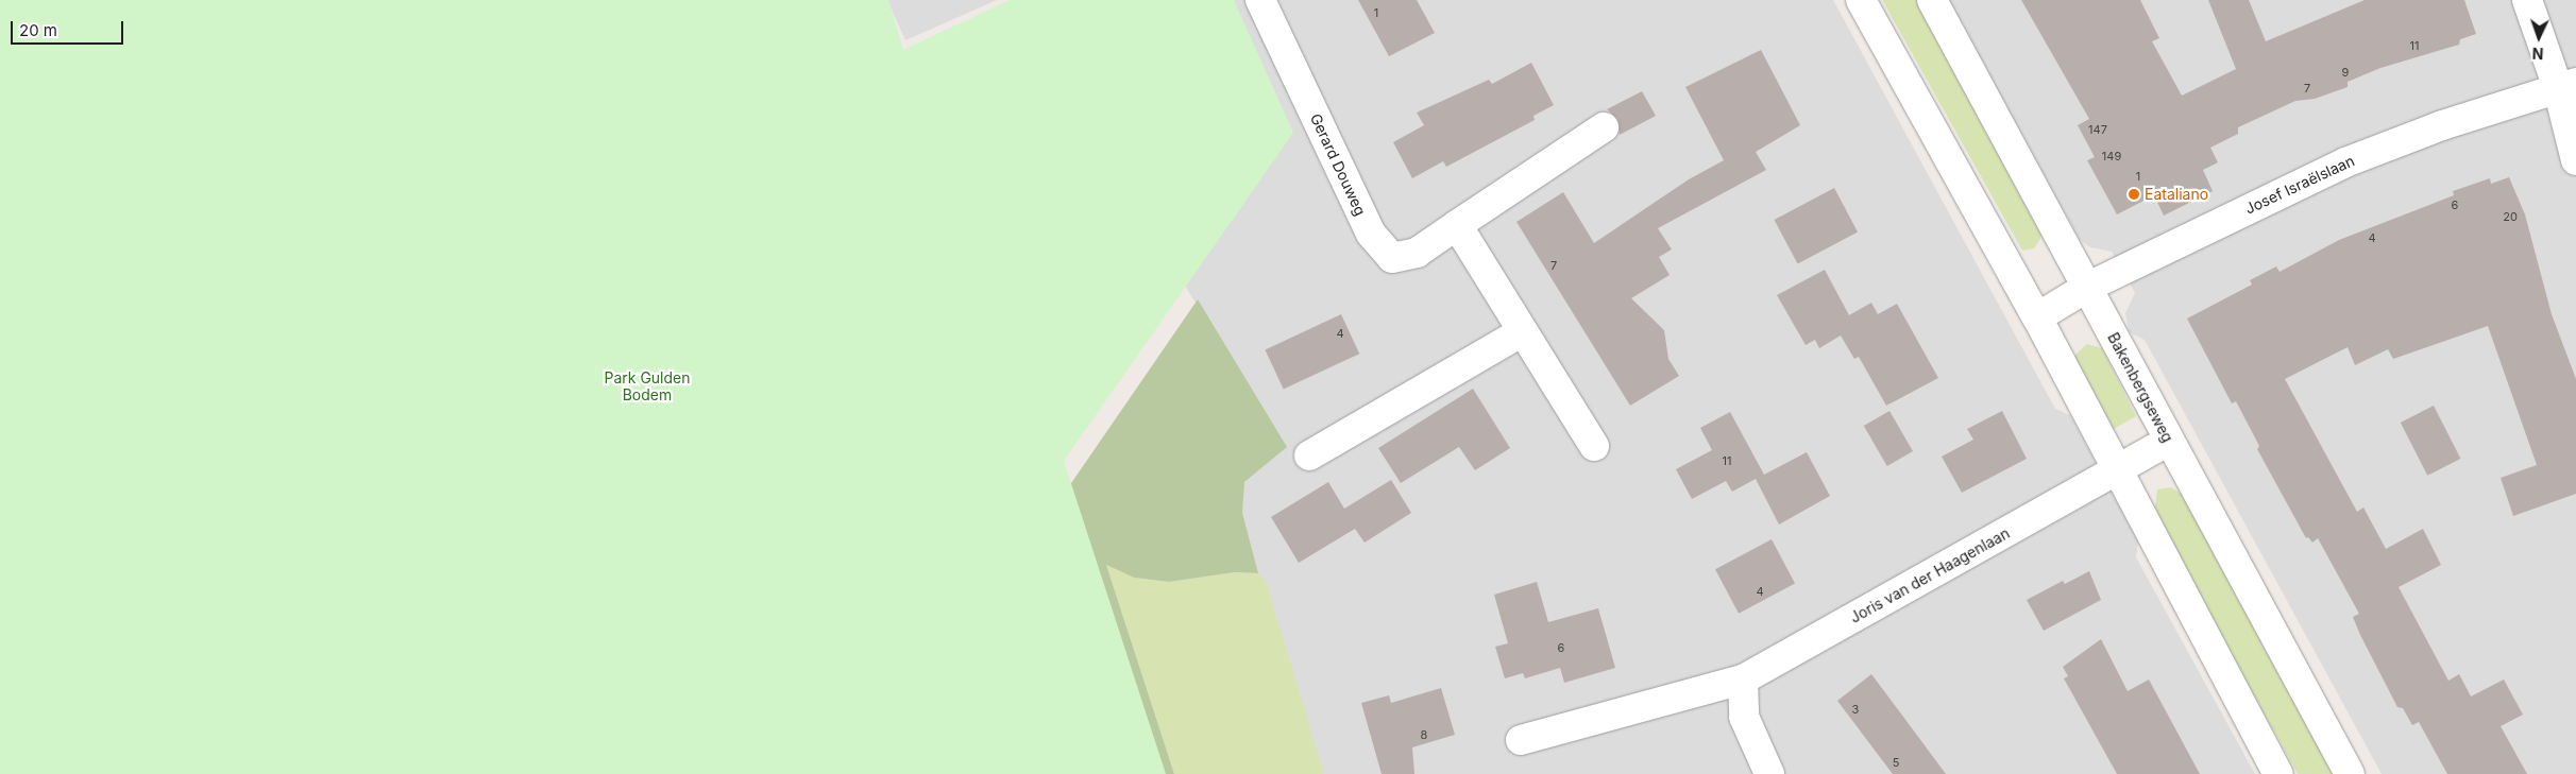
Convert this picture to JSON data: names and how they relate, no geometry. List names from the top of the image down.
{
  "streets": {
    "street": [
      "Gerard Douweg",
      "Josef Israëlslaan",
      "Bakenbergseweg",
      "Joris van der Haagenlaan"
    ]
  },
  "crossings": [
    ["Josef Israëlslaan", "Bakenbergseweg"],
    ["Bakenbergseweg", "Joris van der Haagenlaan"]
  ],
  "parks": ["Park Gulden Bodem"],
  "places": ["Eataliano"],
  "house_numbers": [
    "1",
    "11",
    "9",
    "7",
    "147",
    "149",
    "1",
    "6",
    "20",
    "4",
    "7",
    "4",
    "11",
    "4",
    "6",
    "3",
    "8",
    "5"
  ],
  "scale_bar": "20 m",
  "north": "bottom"
}
